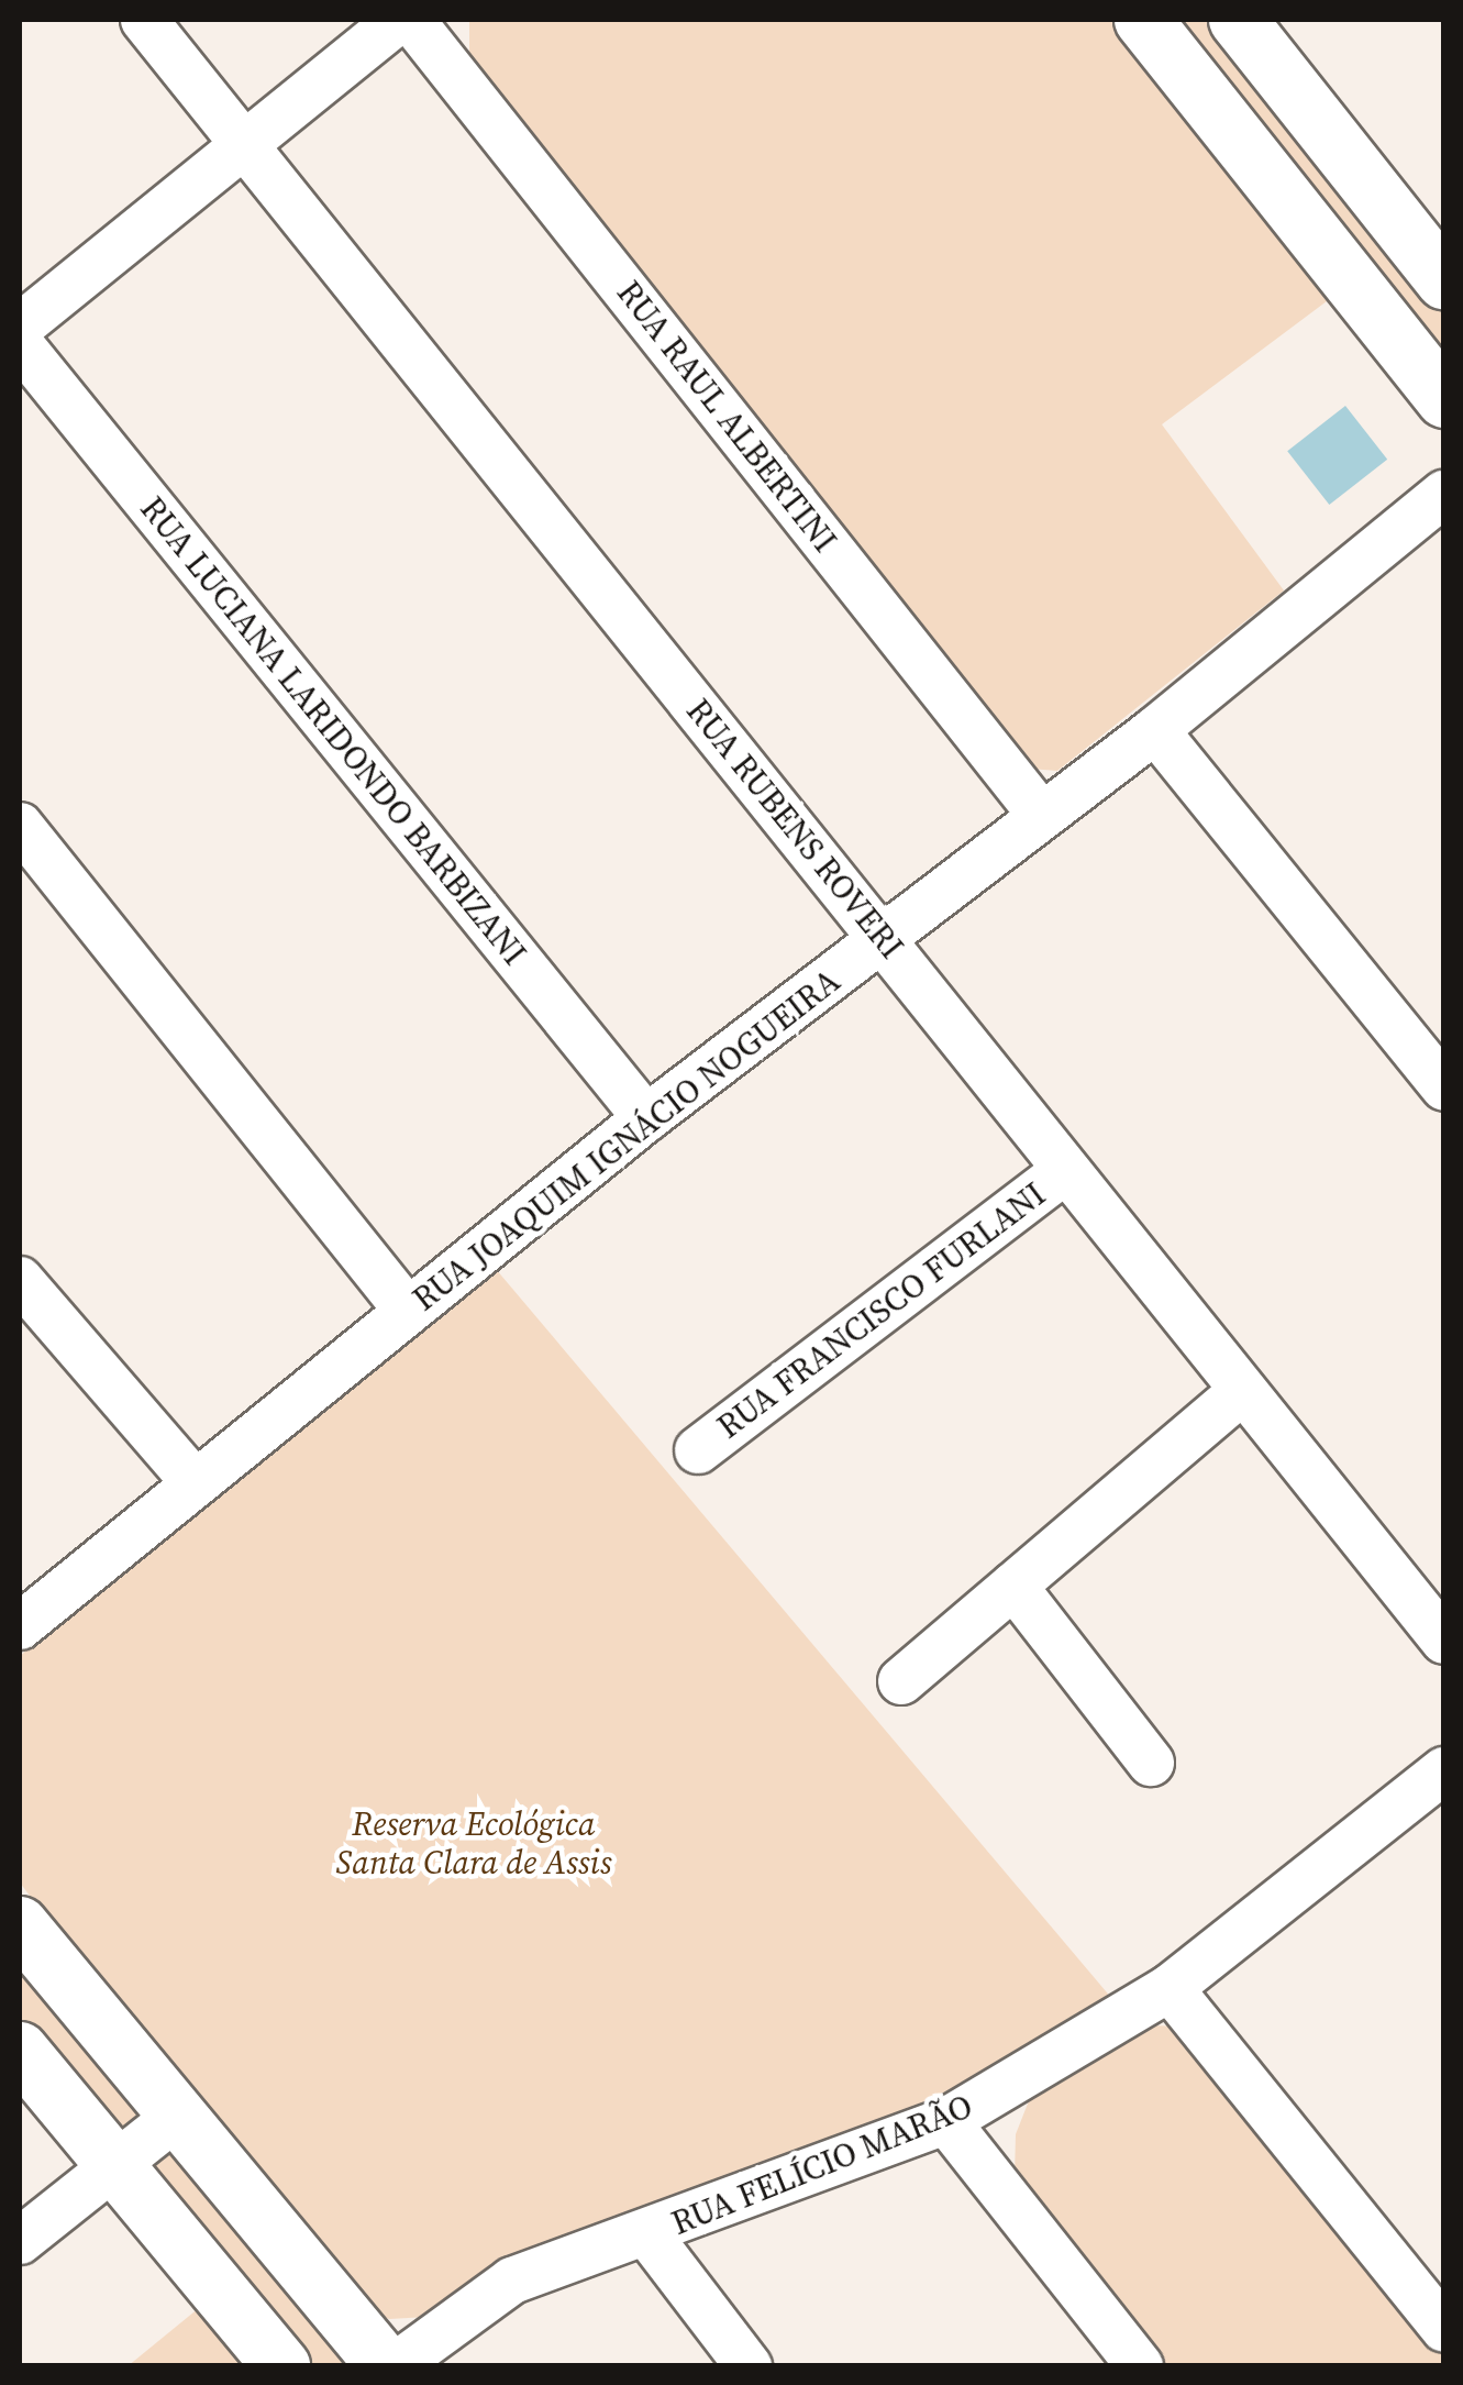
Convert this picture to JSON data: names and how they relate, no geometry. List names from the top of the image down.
{
  "streets": {
    "street": [
      "RUA RAUL ALBERTINI",
      "RUA LUCIANA LARIDONDO BARBIZANI",
      "RUA RUBENS ROVERI",
      "RUA JOAQUIM IGNÁCIO NOGUEIRA",
      "RUA FRANCISCO FURLANI",
      "RUA FELÍCIO MARÃO"
    ]
  },
  "crossings": [
    ["RUA RAUL ALBERTINI", "RUA JOAQUIM IGNÁCIO NOGUEIRA"],
    ["RUA LUCIANA LARIDONDO BARBIZANI", "RUA JOAQUIM IGNÁCIO NOGUEIRA"],
    ["RUA RUBENS ROVERI", "RUA JOAQUIM IGNÁCIO NOGUEIRA"],
    ["RUA RUBENS ROVERI", "RUA FRANCISCO FURLANI"]
  ],
  "parks": ["Reserva Ecológica Santa Clara de Assis"]
}
